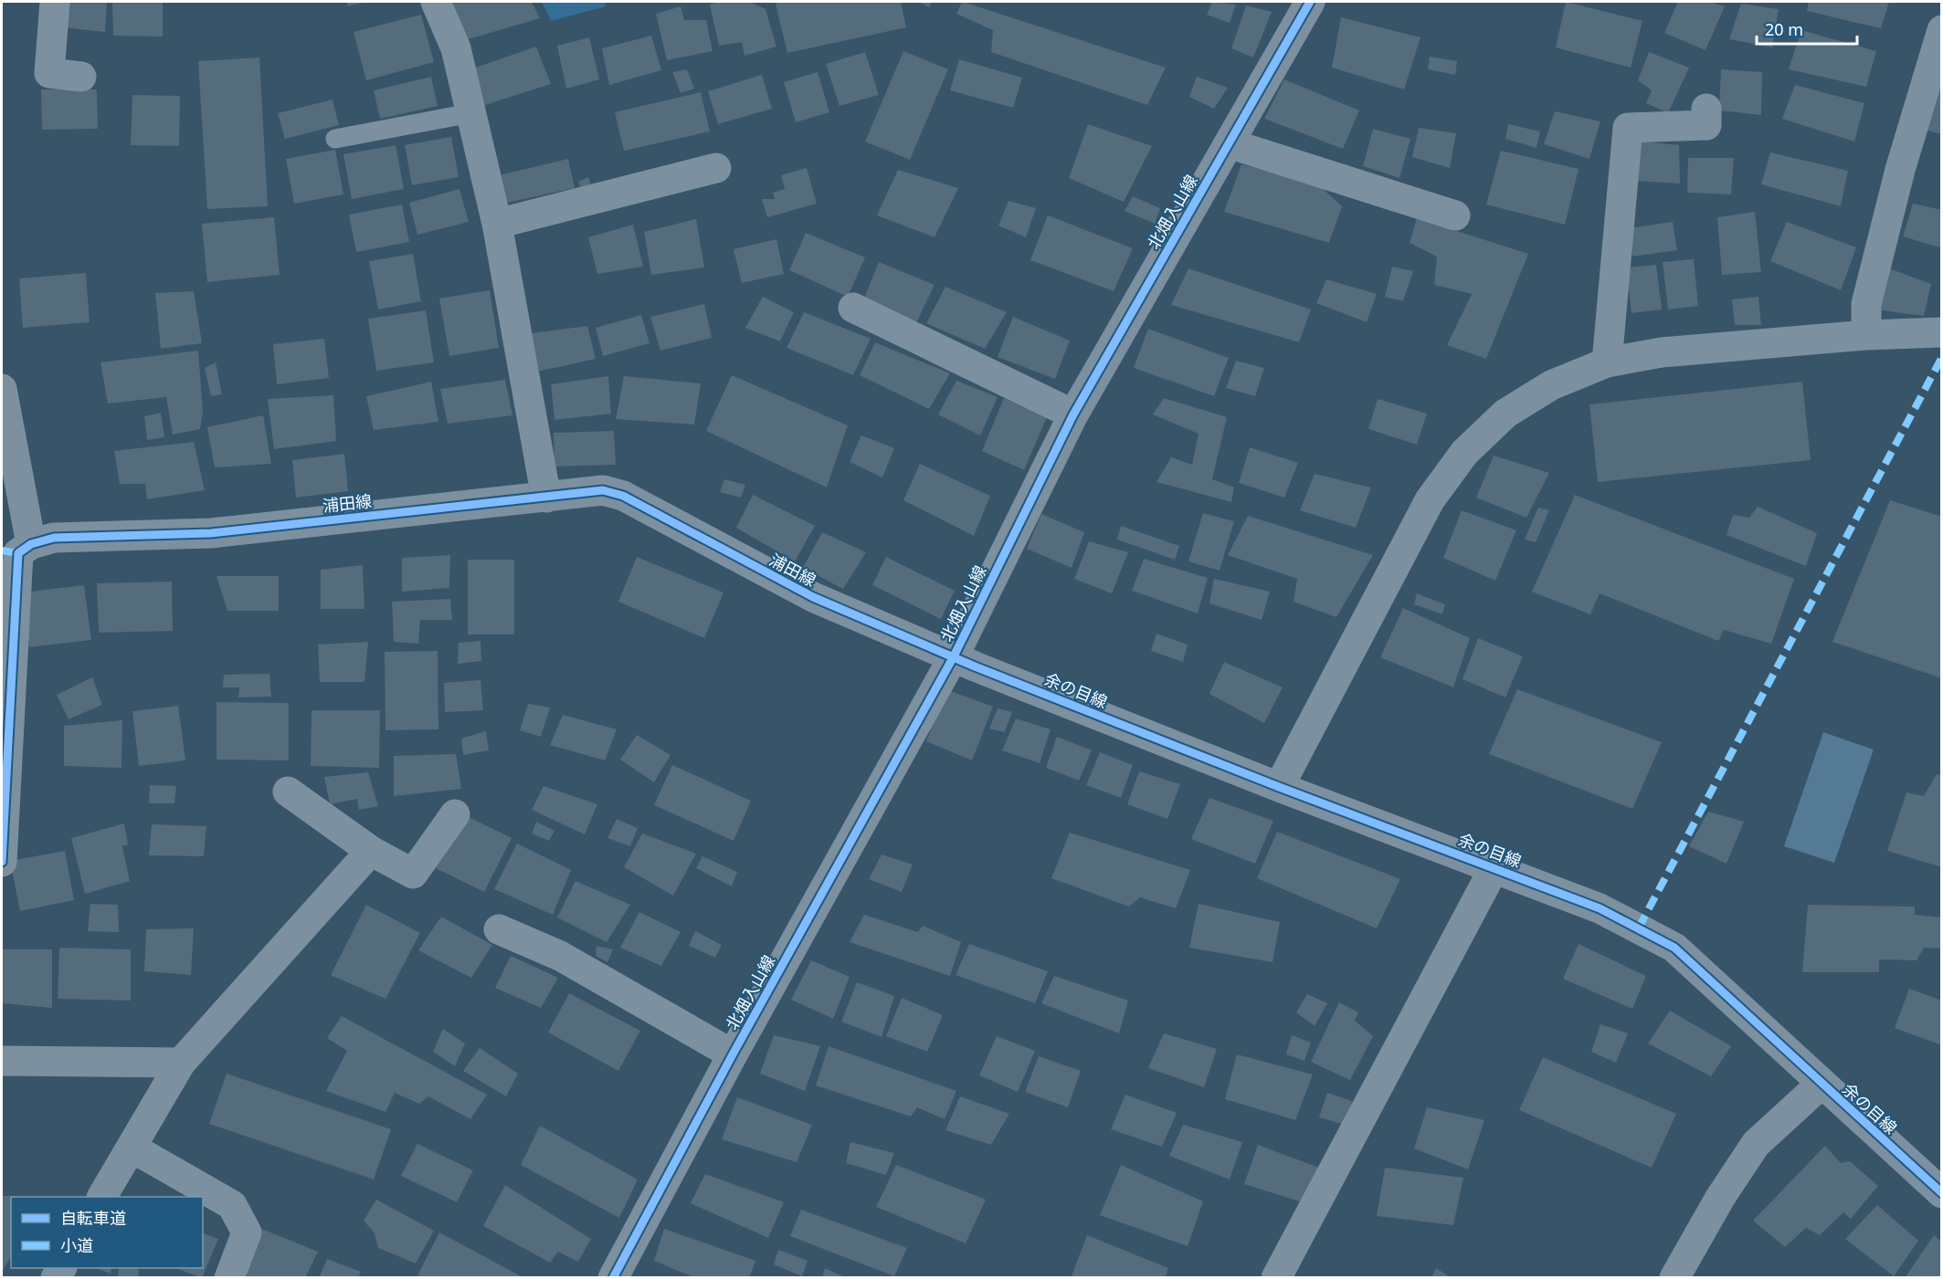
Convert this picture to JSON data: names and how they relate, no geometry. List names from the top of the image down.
{
  "streets": {
    "street": ["北畑入山線", "浦田線", "余の目線"]
  },
  "crossings": [
    ["北畑入山線", "浦田線"],
    ["北畑入山線", "余の目線"],
    ["浦田線", "余の目線"]
  ],
  "legend": ["自転車道", "小道"],
  "scale_bar": "20 m"
}
